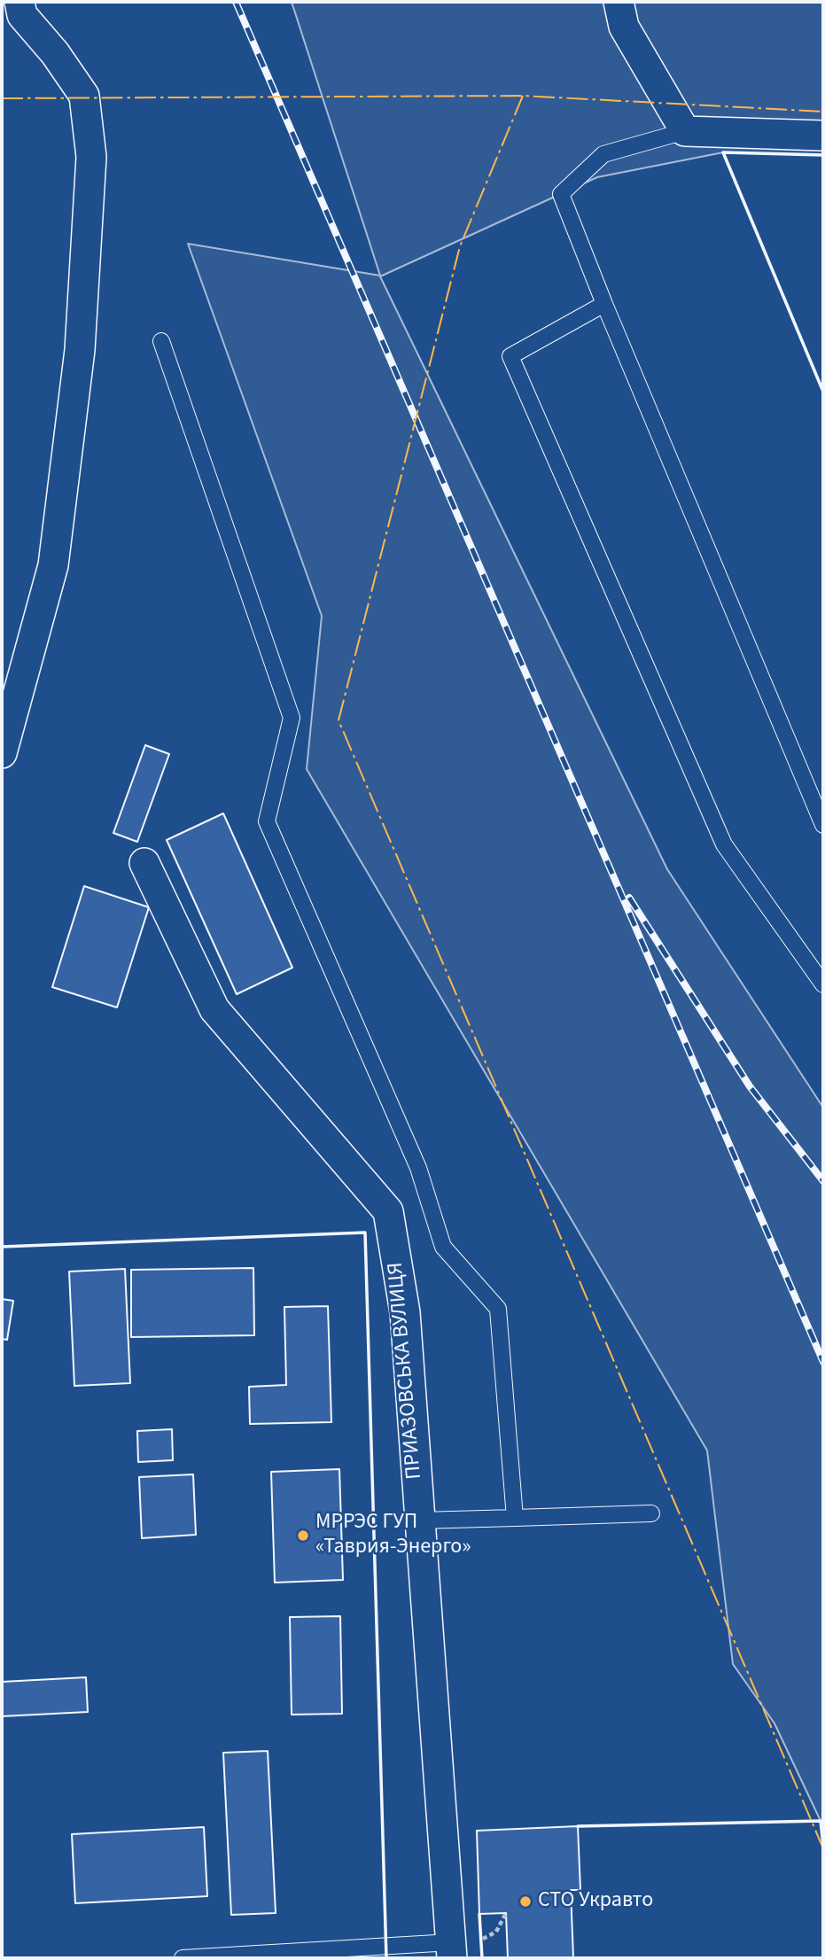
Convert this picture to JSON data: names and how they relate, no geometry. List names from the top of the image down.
{
  "streets": {
    "street": ["ПРИАЗОВСЬКА ВУЛИЦЯ"]
  },
  "places": ["МРРЭС ГУП «Таврия-Энерго»", "СТО Укравто"]
}
